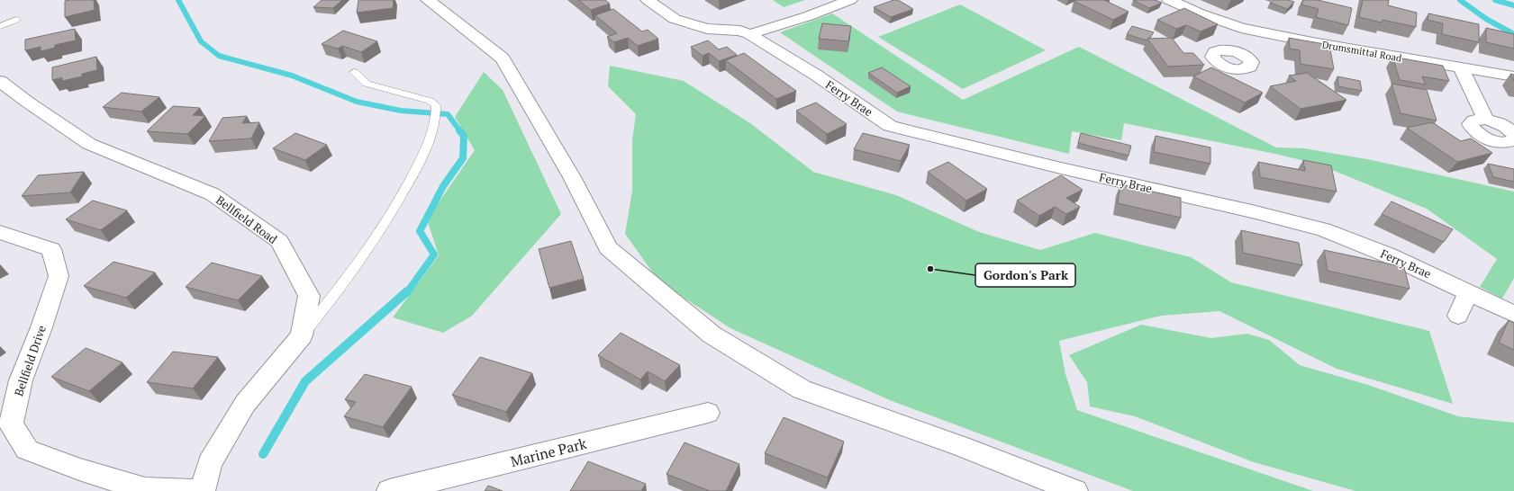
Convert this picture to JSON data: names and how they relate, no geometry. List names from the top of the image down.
{
  "streets": {
    "street": [
      "Drumsmittal Road",
      "Ferry Brae",
      "Bellfield Road",
      "Bellfield Drive",
      "Marine Park"
    ]
  },
  "crossings": [
    ["Bellfield Road", "Bellfield Drive"]
  ],
  "places": ["Gordon's Park"]
}
